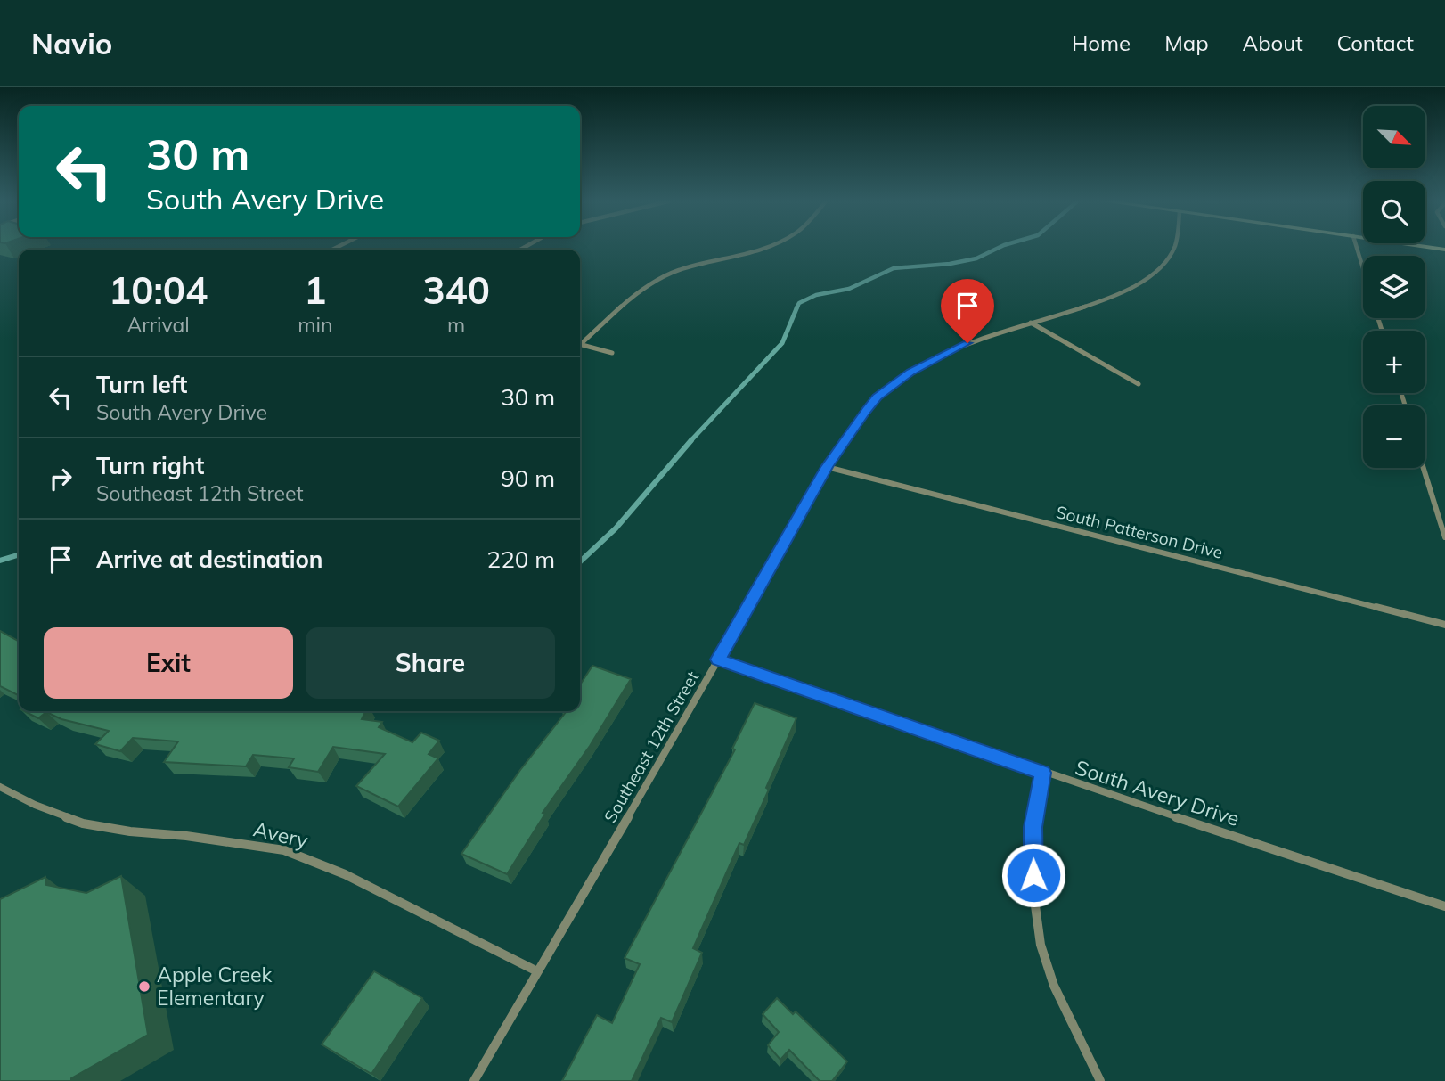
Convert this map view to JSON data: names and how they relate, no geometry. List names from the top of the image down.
{
  "streets": {
    "street": [
      "South Patterson Drive",
      "Southeast 12th Street",
      "South Avery Drive",
      "Avery"
    ]
  },
  "crossings": [
    ["South Patterson Drive", "Southeast 12th Street"],
    ["Southeast 12th Street", "South Avery Drive"],
    ["Southeast 12th Street", "Avery"]
  ],
  "places": ["Apple Creek Elementary"],
  "north": "bottom right",
  "page": {
    "header": "Navio",
    "nav": [
      "Home",
      "Map",
      "About",
      "Contact"
    ],
    "map_buttons": ["+", "−"],
    "turn": ["30 m", "South Avery Drive"],
    "eta": [
      "10:04",
      "Arrival",
      "1",
      "min",
      "340",
      "m"
    ],
    "list": [
      {
        "name": "Turn left",
        "note": "South Avery Drive",
        "value": "30 m"
      },
      {
        "name": "Turn right",
        "note": "Southeast 12th Street",
        "value": "90 m"
      },
      {
        "name": "Arrive at destination",
        "value": "220 m"
      }
    ],
    "buttons": ["Exit", "Share"]
  }
}
